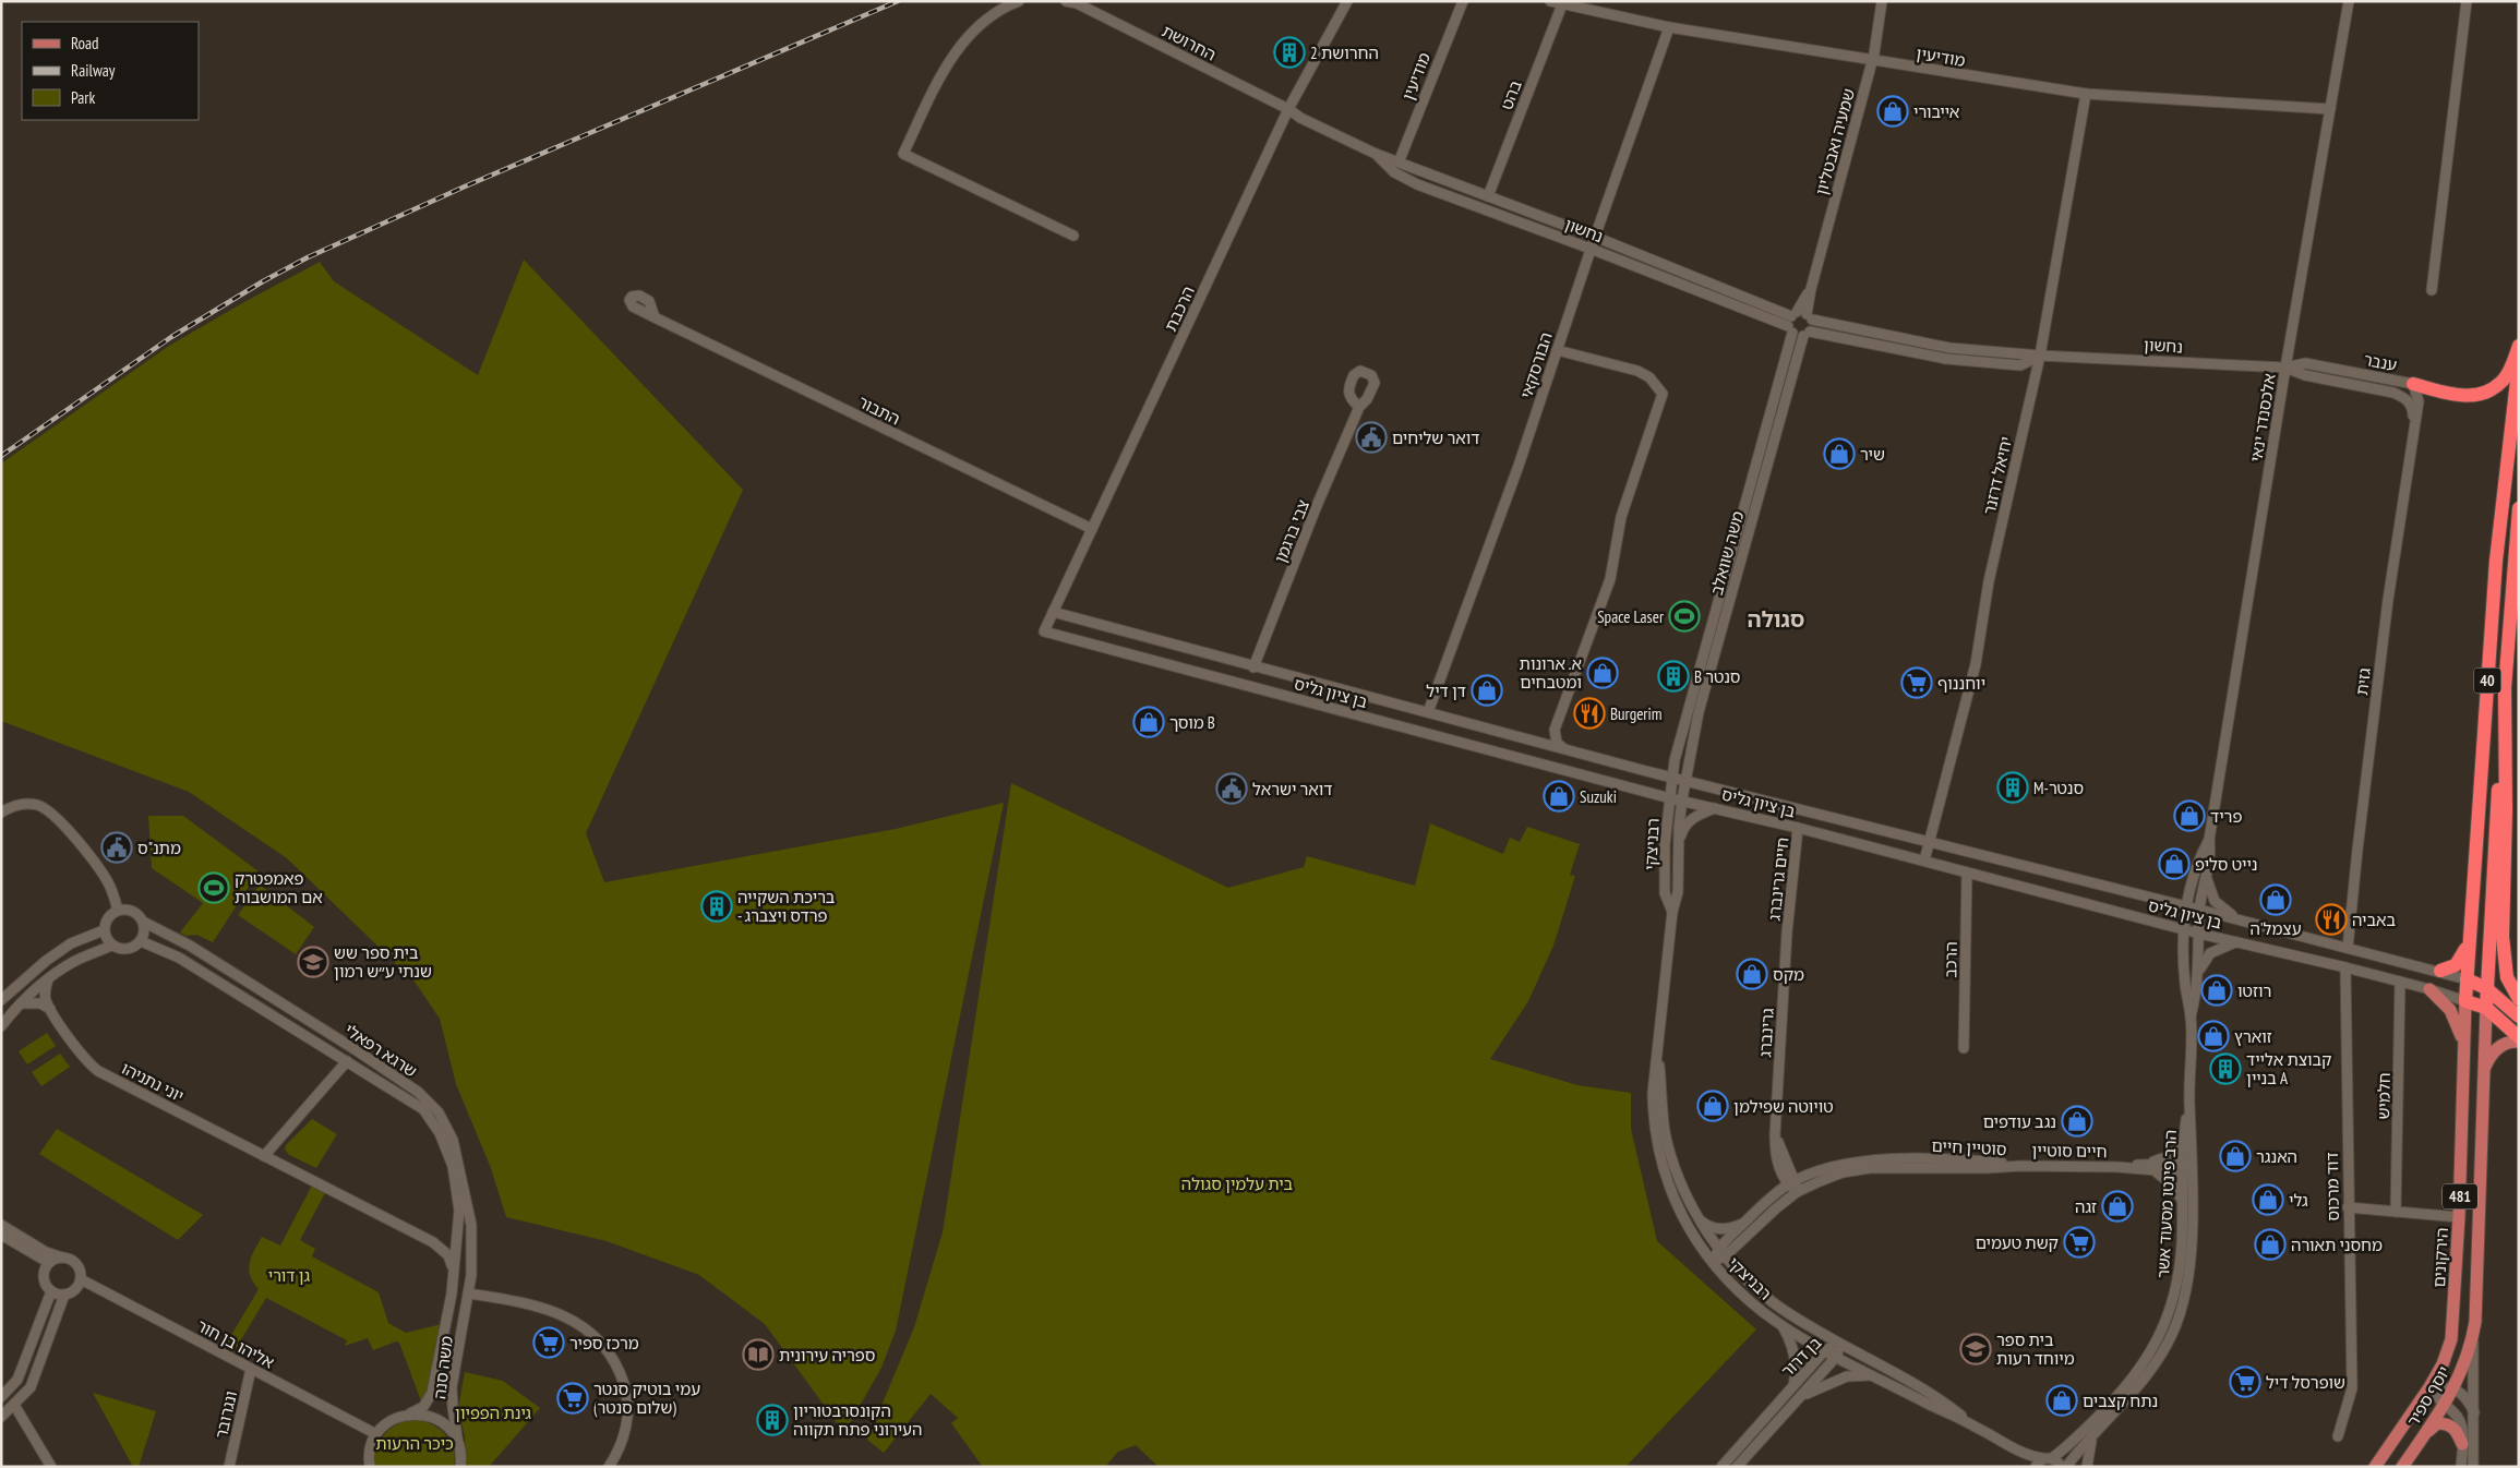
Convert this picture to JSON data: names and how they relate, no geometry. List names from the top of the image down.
{
  "streets": {
    "highway": ["40"],
    "main road": ["481", "הירקונים", "יוסף ספיר"],
    "street": [
      "החרושת",
      "מודיעין",
      "בהט",
      "שמעיה ואבטליון",
      "נחשון",
      "הרכבת",
      "ענבר",
      "הבורסקאי",
      "התבור",
      "אלכסנדר ינאי",
      "יחיאל דרזנר",
      "צבי ברגמן",
      "משה שוואלב",
      "גזית",
      "בן ציון גליס",
      "רבניצקי",
      "חיים גרינברג",
      "הרכב",
      "גרינברג",
      "שרגא רפאלי",
      "יוני נתניהו",
      "חלמיש",
      "סוטיין חיים",
      "חיים סוטיין",
      "דוד מרכוס",
      "הרב פינטו מסעוד אשר",
      "אליהו בן חור",
      "בן דרור",
      "משה סנה",
      "ונגרובר"
    ]
  },
  "crossings": [
    ["החרושת", "נחשון"],
    ["החרושת", "הרכבת"],
    ["מודיעין", "בהט"],
    ["מודיעין", "שמעיה ואבטליון"],
    ["מודיעין", "נחשון"],
    ["מודיעין", "הבורסקאי"],
    ["מודיעין", "אלכסנדר ינאי"],
    ["מודיעין", "יחיאל דרזנר"],
    ["בהט", "נחשון"],
    ["שמעיה ואבטליון", "נחשון"],
    ["שמעיה ואבטליון", "משה שוואלב"],
    ["נחשון", "הרכבת"],
    ["נחשון", "ענבר"],
    ["נחשון", "הבורסקאי"],
    ["נחשון", "אלכסנדר ינאי"],
    ["נחשון", "יחיאל דרזנר"],
    ["נחשון", "משה שוואלב"],
    ["הרכבת", "התבור"],
    ["הרכבת", "בן ציון גליס"],
    ["ענבר", "אלכסנדר ינאי"],
    ["ענבר", "גזית"],
    ["הבורסקאי", "בן ציון גליס"],
    ["אלכסנדר ינאי", "בן ציון גליס"],
    ["אלכסנדר ינאי", "הרב פינטו מסעוד אשר"],
    ["יחיאל דרזנר", "בן ציון גליס"],
    ["צבי ברגמן", "בן ציון גליס"],
    ["משה שוואלב", "בן ציון גליס"],
    ["משה שוואלב", "רבניצקי"],
    ["40", "בן ציון גליס"],
    ["40", "481"],
    ["40", "הירקונים"],
    ["גזית", "בן ציון גליס"],
    ["בן ציון גליס", "רבניצקי"],
    ["בן ציון גליס", "חיים גרינברג"],
    ["בן ציון גליס", "הרכב"],
    ["בן ציון גליס", "חלמיש"],
    ["בן ציון גליס", "דוד מרכוס"],
    ["בן ציון גליס", "הרב פינטו מסעוד אשר"],
    ["בן ציון גליס", "הירקונים"],
    ["רבניצקי", "סוטיין חיים"],
    ["רבניצקי", "הרב פינטו מסעוד אשר"],
    ["רבניצקי", "בן דרור"],
    ["חיים גרינברג", "גרינברג"],
    ["גרינברג", "סוטיין חיים"],
    ["שרגא רפאלי", "יוני נתניהו"],
    ["שרגא רפאלי", "משה סנה"],
    ["סוטיין חיים", "חיים סוטיין"],
    ["481", "יוסף ספיר"],
    ["הירקונים", "יוסף ספיר"],
    ["אליהו בן חור", "משה סנה"],
    ["אליהו בן חור", "ונגרובר"]
  ],
  "districts": ["סגולה"],
  "parks": [
    "בית עלמין סגולה",
    "גן דורי",
    "גינת הפפיון",
    "כיכר הרעות"
  ],
  "places": {
    "building": [
      "החרושת 2",
      "B סנטר",
      "M-סנטר",
      "בריכת השקייה - פרדס ויצברג",
      "קבוצת אלייד בניין A",
      "הקונסרבטוריון העירוני פתח תקווה"
    ],
    "shop": [
      "אייבורי",
      "שיר",
      "א. ארונות ומטבחים",
      "דן דיל",
      "מוסך B",
      "Suzuki",
      "פריד",
      "נייט סליפ",
      "עצמל'ה",
      "מקס",
      "רוזטו",
      "זוארץ",
      "טויוטה שפילמן",
      "נגב עודפים",
      "האנגר",
      "גלי",
      "זגה",
      "מחסני תאורה",
      "נתח קצבים"
    ],
    "public building": ["דואר שליחים", "דואר ישראל", "מתנ\"ס"],
    "sports": ["Space Laser", "פאמפטרק אם המושבות"],
    "supermarket": [
      "יוחננוף",
      "קשת טעמים",
      "מרכז ספיר",
      "שופרסל דיל",
      "עמי בוטיק סנטר (שלום סנטר)"
    ],
    "restaurant": ["Burgerim", "באביה"],
    "school or university": ["בית ספר שש שנתי ע״ש רמון", "בית ספר מיוחד רעות"],
    "library": ["ספריה עירונית"]
  },
  "legend": ["Road", "Railway", "Park"]
}
